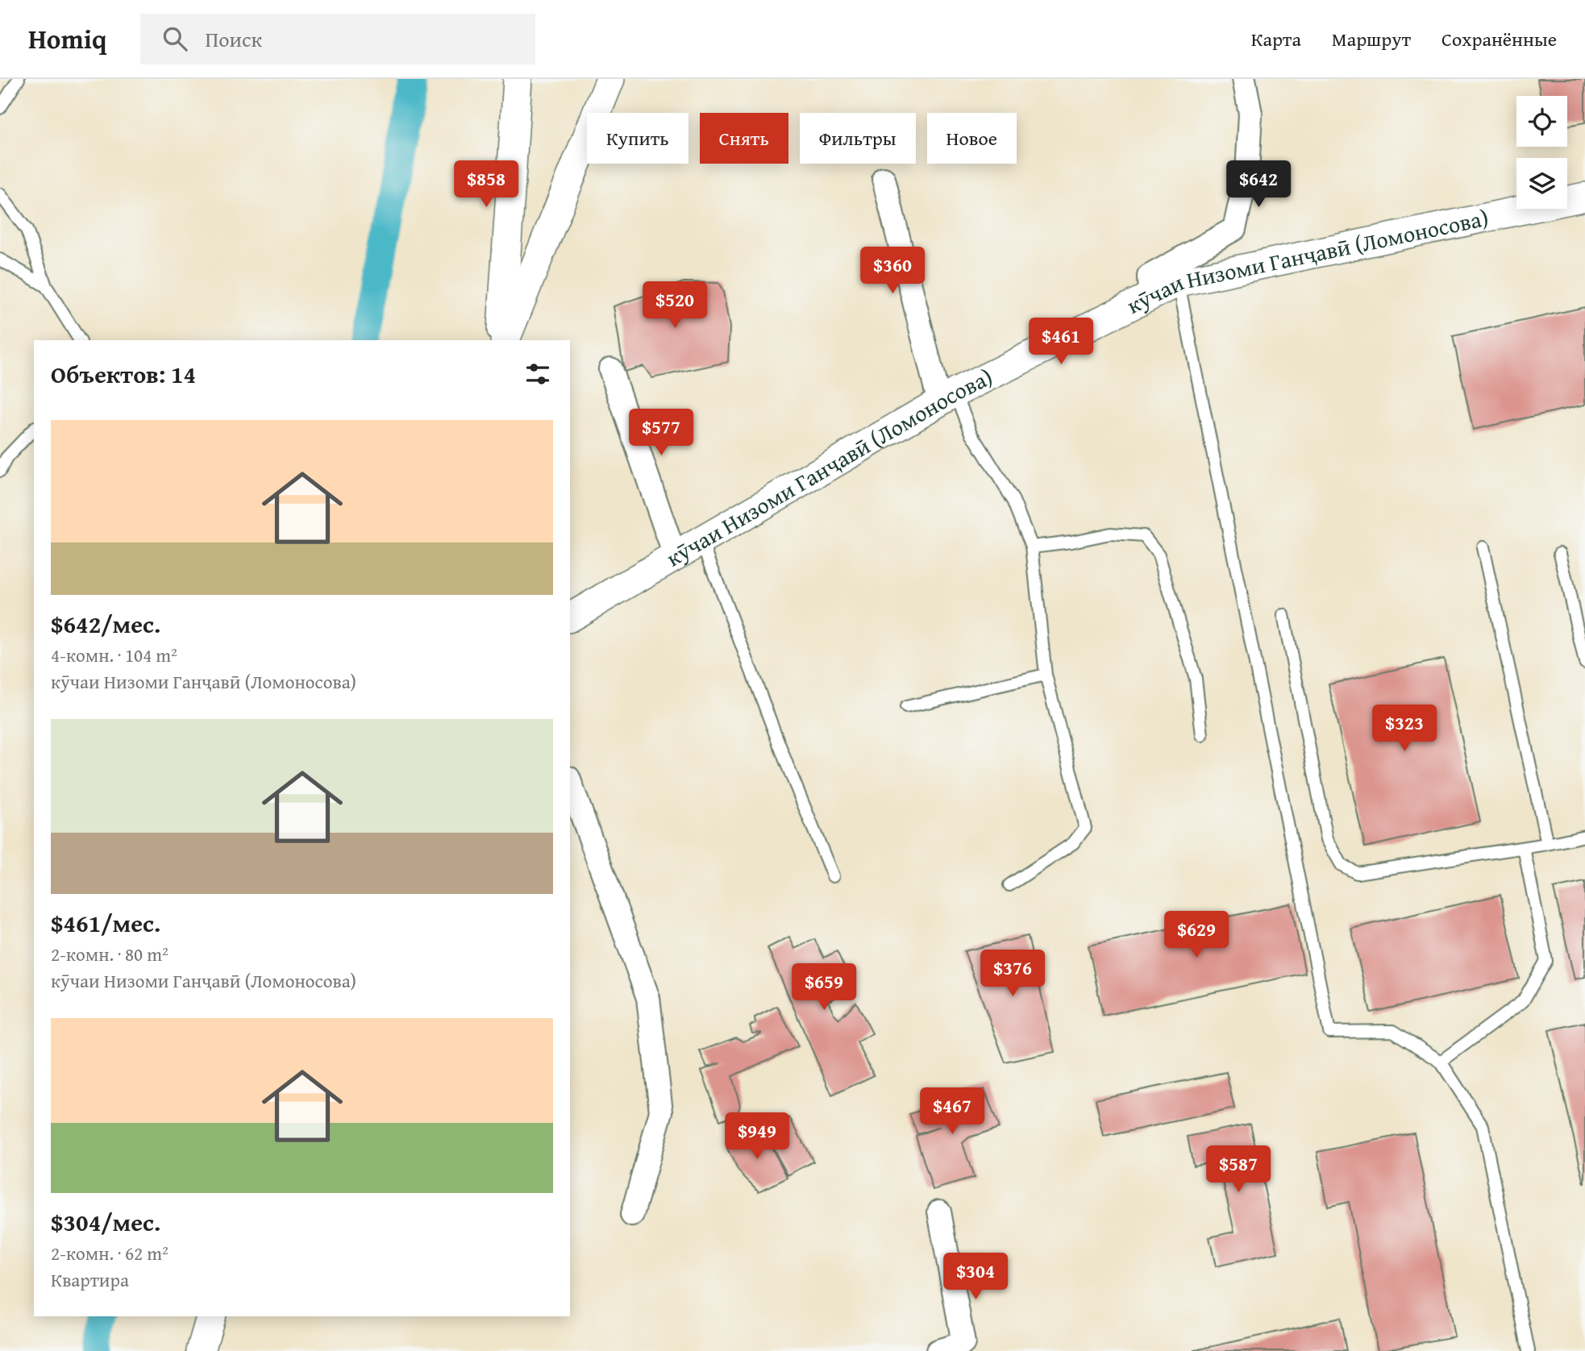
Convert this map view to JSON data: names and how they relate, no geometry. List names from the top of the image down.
{
  "streets": {
    "street": ["кӯчаи Низоми Ганҷавӣ (Ломоносова)"]
  },
  "page": {
    "header": "Homiq",
    "search": "Поиск",
    "nav": ["Карта", "Маршрут", "Сохранённые"],
    "chip": [
      "Купить",
      "Снять",
      "Фильтры",
      "Новое"
    ],
    "price": [
      "$858",
      "$642",
      "$360",
      "$520",
      "$461",
      "$577",
      "$323",
      "$629",
      "$376",
      "$659",
      "$467",
      "$949",
      "$587",
      "$304"
    ],
    "heading": "Объектов: 14",
    "list": [
      {
        "name": "$642/мес.",
        "note": "4-комн. · 104 m² · кӯчаи Низоми Ганҷавӣ (Ломоносова)"
      },
      {
        "name": "$461/мес.",
        "note": "2-комн. · 80 m² · кӯчаи Низоми Ганҷавӣ (Ломоносова)"
      },
      {
        "name": "$304/мес.",
        "note": "2-комн. · 62 m² · Квартира"
      }
    ]
  }
}
